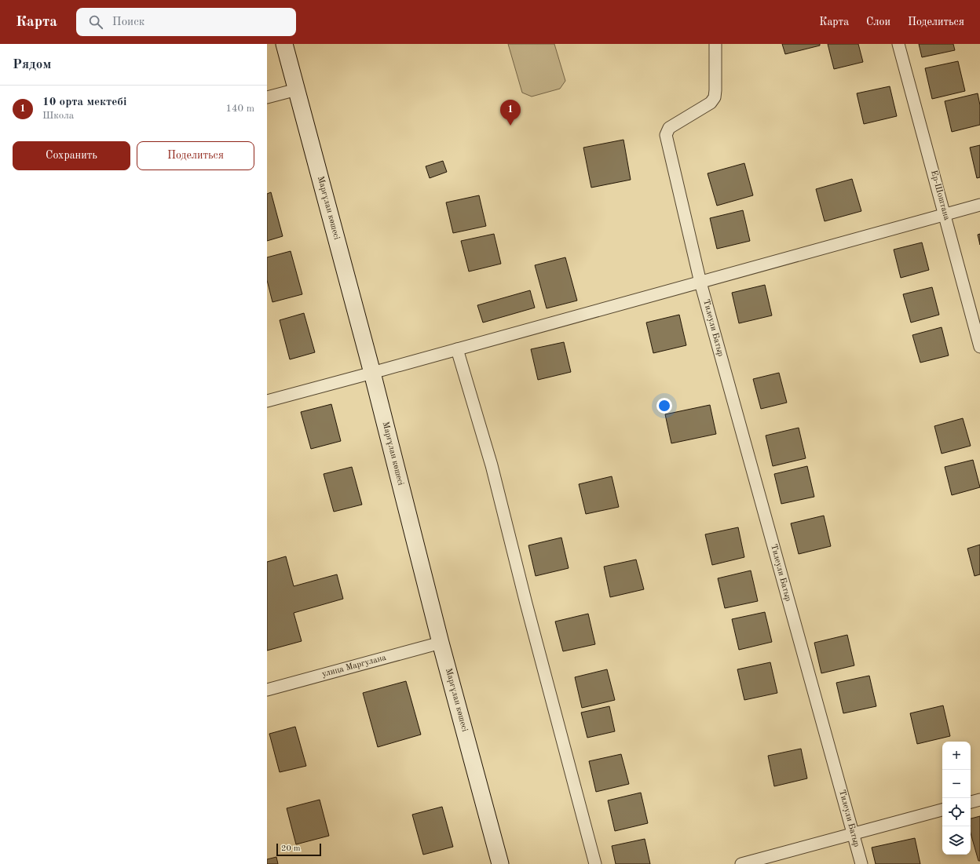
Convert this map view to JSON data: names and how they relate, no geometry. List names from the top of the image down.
{
  "streets": {
    "main road": ["Марғұлан көшесі"],
    "street": ["Ер-Шоштана", "Тилеули Батыр", "улица Маргулана"]
  },
  "crossings": [
    ["Марғұлан көшесі", "улица Маргулана"]
  ],
  "scale_bar": "20 m",
  "page": {
    "header": "Карта",
    "search": "Поиск",
    "nav": ["Карта", "Слои", "Поделиться"],
    "heading": "Рядом",
    "list": [
      {
        "mark": "1",
        "name": "10 орта мектебі",
        "note": "Школа",
        "value": "140 m"
      }
    ],
    "pins": "1",
    "buttons": ["Сохранить", "Поделиться"],
    "map_buttons": ["+", "−"],
    "scale": "20 m"
  }
}
